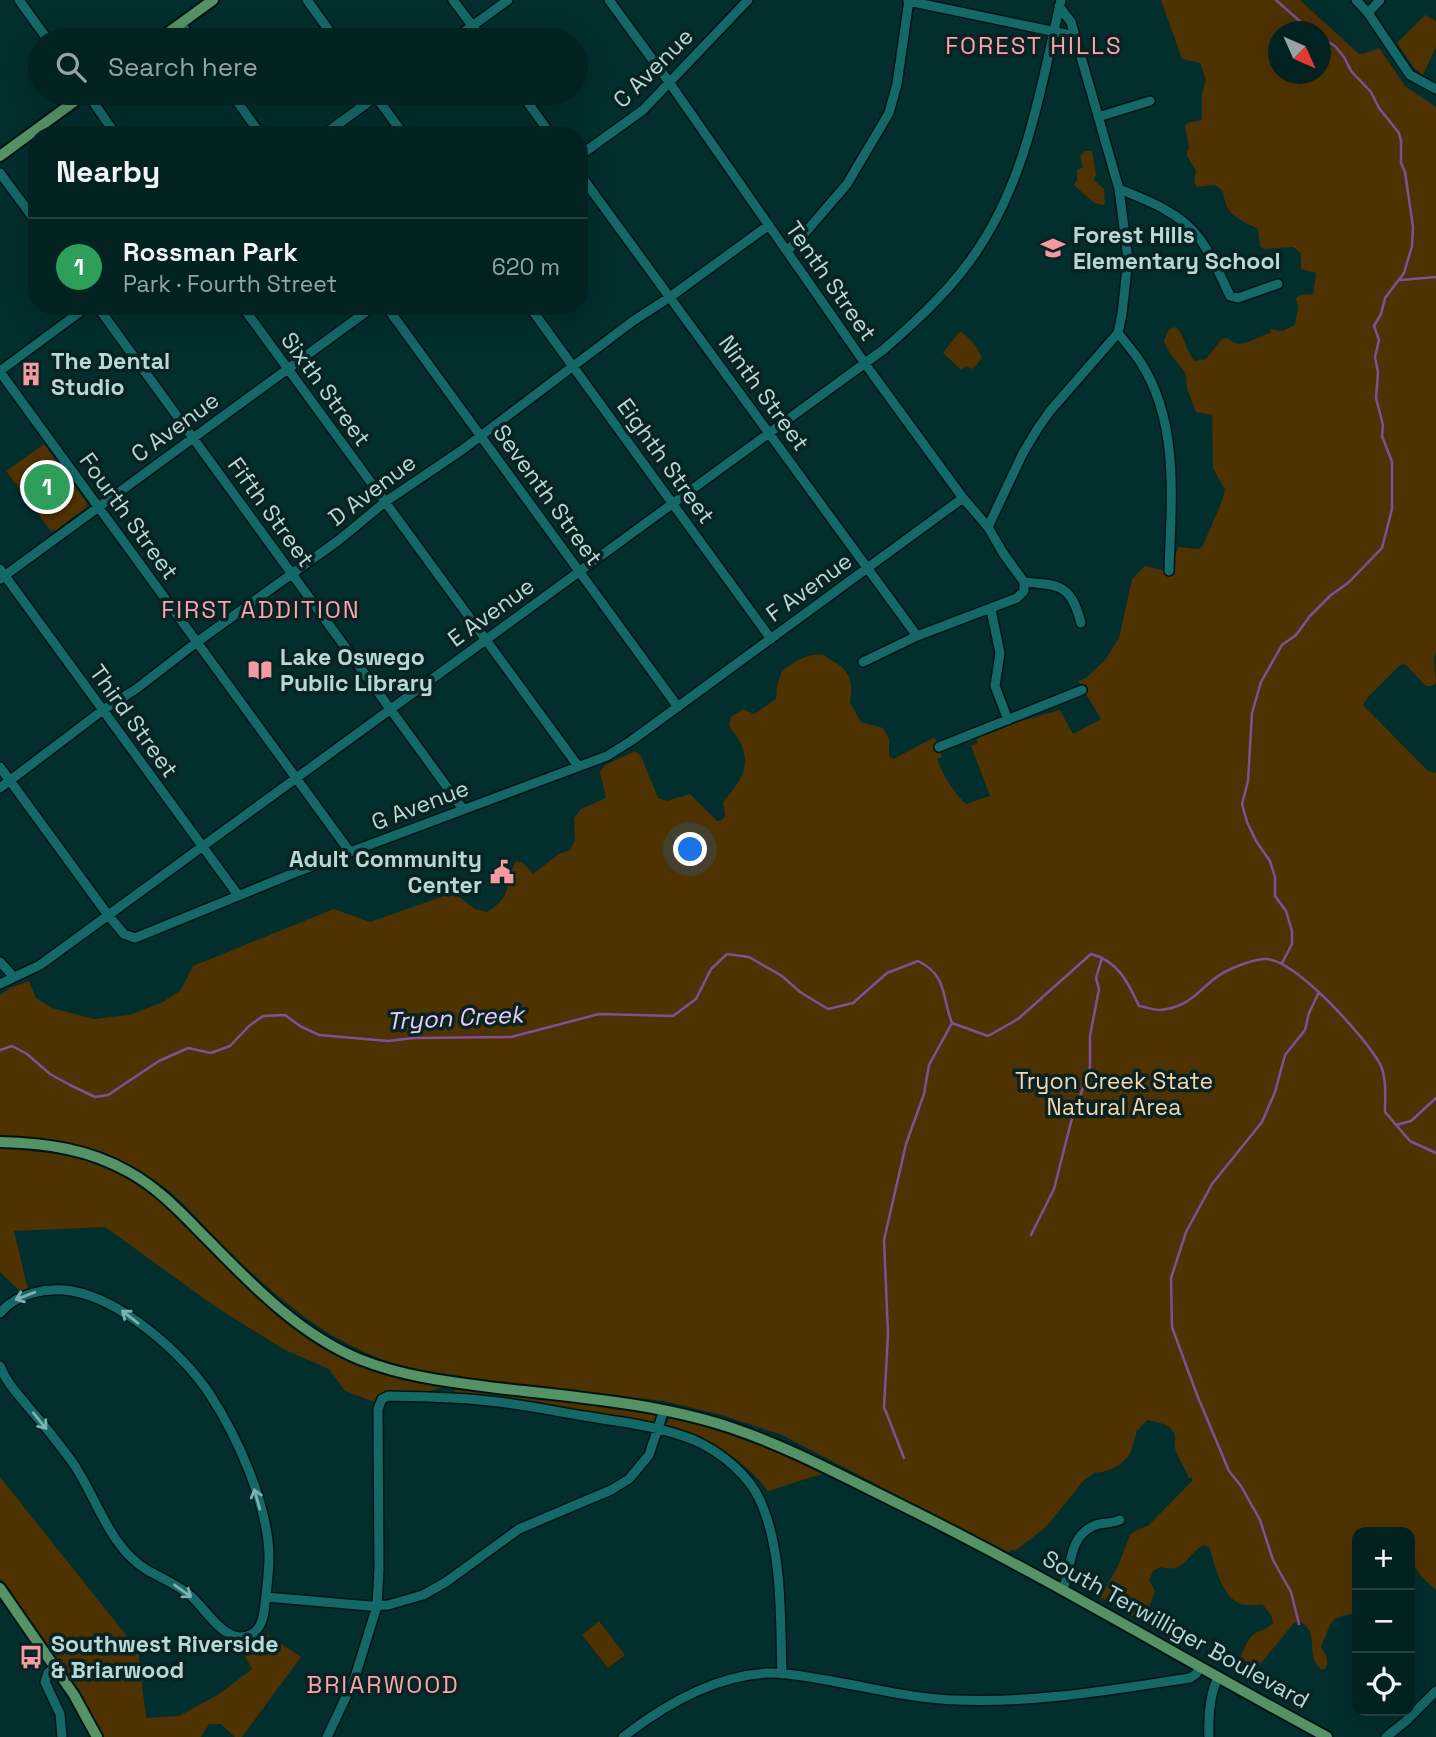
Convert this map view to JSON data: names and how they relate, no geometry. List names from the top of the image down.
{
  "streets": {
    "main road": ["South Terwilliger Boulevard"],
    "street": [
      "C Avenue",
      "Tenth Street",
      "Sixth Street",
      "Ninth Street",
      "Eighth Street",
      "D Avenue",
      "Seventh Street",
      "Fifth Street",
      "Fourth Street",
      "F Avenue",
      "E Avenue",
      "Third Street",
      "G Avenue"
    ]
  },
  "crossings": [
    ["C Avenue", "Tenth Street"],
    ["C Avenue", "Sixth Street"],
    ["C Avenue", "Fifth Street"],
    ["C Avenue", "Fourth Street"],
    ["C Avenue", "Third Street"],
    ["Tenth Street", "D Avenue"],
    ["Tenth Street", "F Avenue"],
    ["Tenth Street", "E Avenue"],
    ["Sixth Street", "D Avenue"],
    ["Sixth Street", "E Avenue"],
    ["Sixth Street", "G Avenue"],
    ["Ninth Street", "D Avenue"],
    ["Ninth Street", "F Avenue"],
    ["Ninth Street", "E Avenue"],
    ["Eighth Street", "D Avenue"],
    ["Eighth Street", "F Avenue"],
    ["Eighth Street", "E Avenue"],
    ["D Avenue", "Seventh Street"],
    ["D Avenue", "Fifth Street"],
    ["D Avenue", "Fourth Street"],
    ["D Avenue", "Third Street"],
    ["Seventh Street", "F Avenue"],
    ["Seventh Street", "E Avenue"],
    ["Seventh Street", "G Avenue"],
    ["Fifth Street", "E Avenue"],
    ["Fifth Street", "G Avenue"],
    ["Fourth Street", "E Avenue"],
    ["Fourth Street", "G Avenue"],
    ["F Avenue", "G Avenue"],
    ["E Avenue", "Third Street"],
    ["E Avenue", "G Avenue"],
    ["Third Street", "G Avenue"]
  ],
  "districts": ["FOREST HILLS", "FIRST ADDITION", "BRIARWOOD"],
  "water": ["Tryon Creek"],
  "parks": ["Tryon Creek State Natural Area"],
  "places": {
    "school or university": ["Forest Hills Elementary School"],
    "building": ["The Dental Studio"],
    "library": ["Lake Oswego Public Library"],
    "public building": ["Adult Community Center"],
    "bus stop": ["Southwest Riverside & Briarwood"]
  },
  "north": "bottom right",
  "page": {
    "search": "Search here",
    "heading": "Nearby",
    "list": [
      {
        "mark": "1",
        "name": "Rossman Park",
        "note": "Park · Fourth Street",
        "value": "620 m"
      }
    ],
    "pins": "1",
    "map_buttons": ["+", "−"]
  }
}
